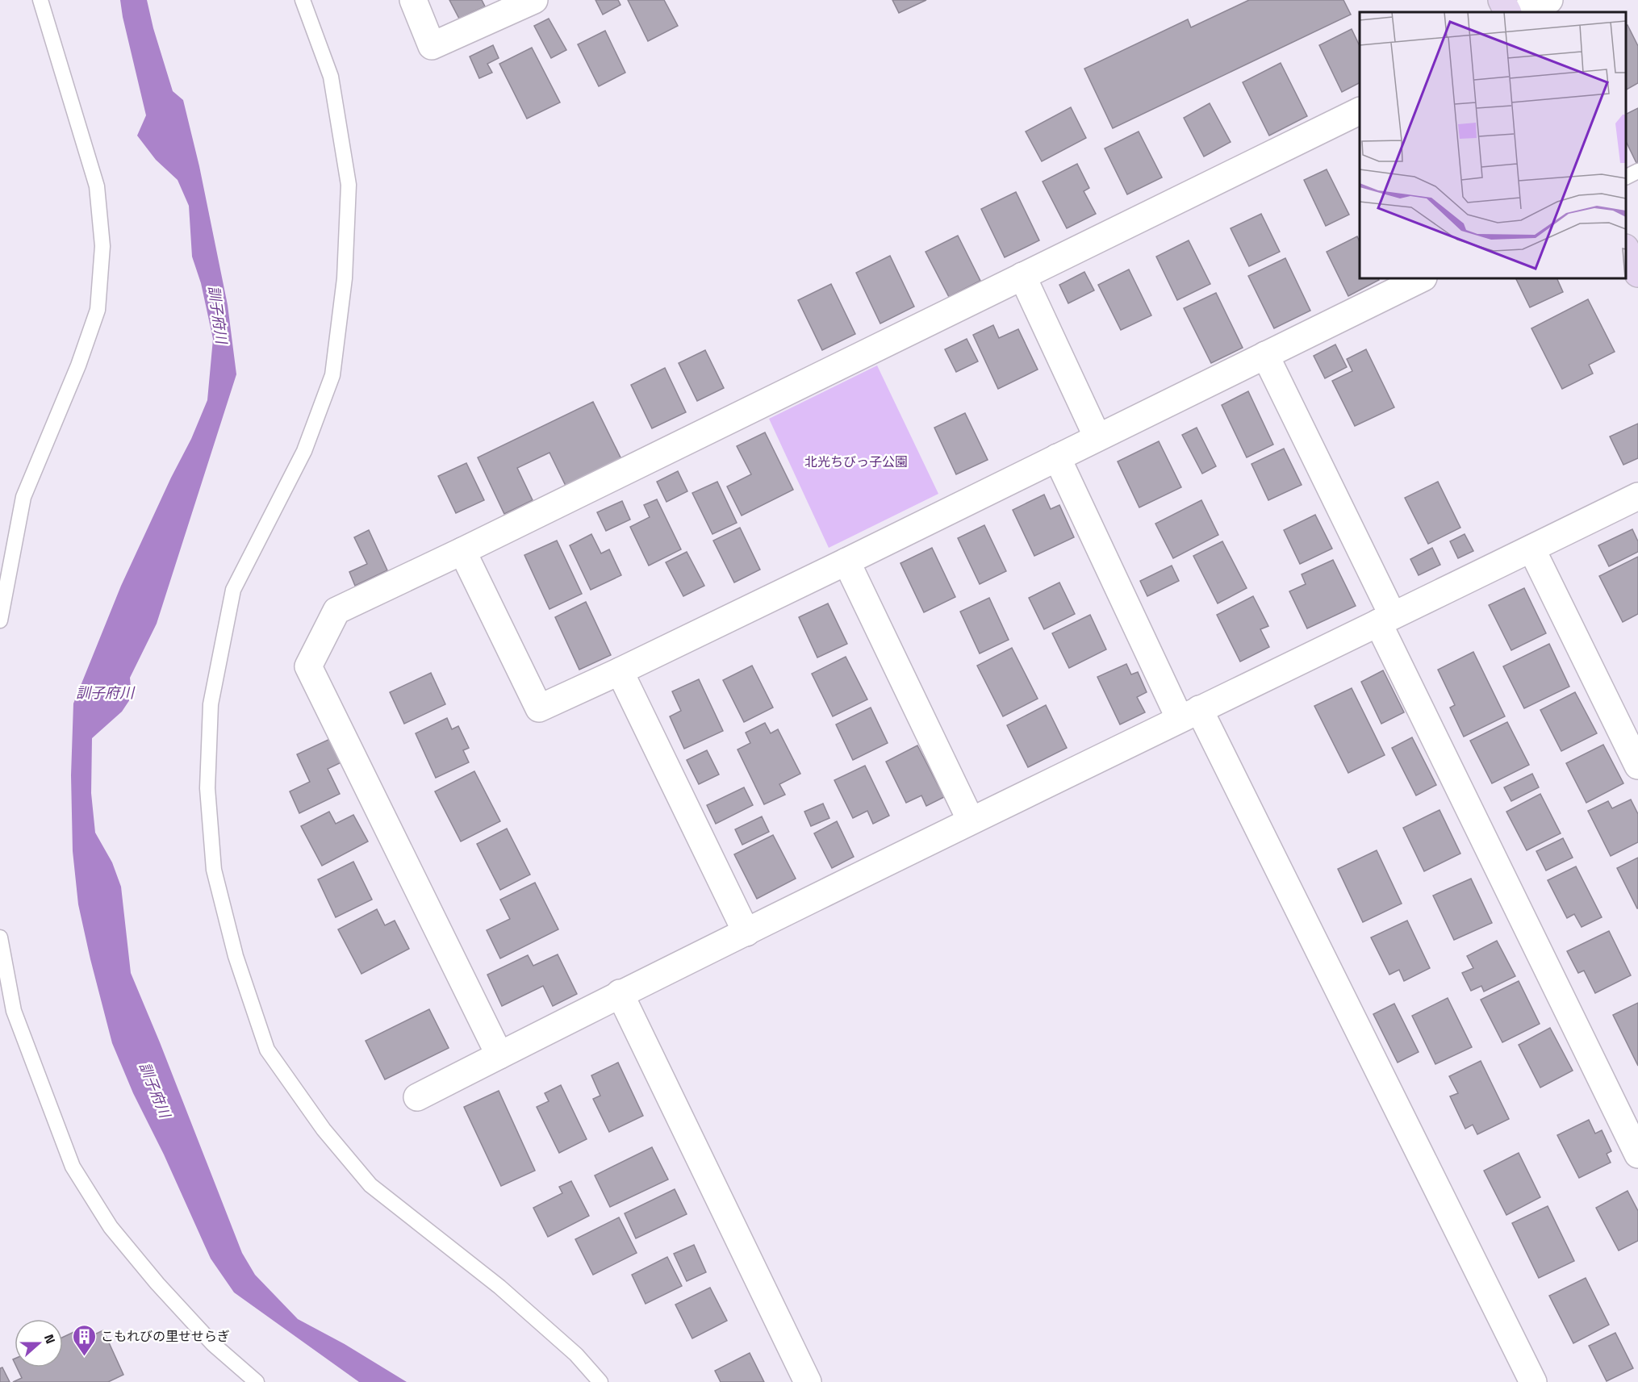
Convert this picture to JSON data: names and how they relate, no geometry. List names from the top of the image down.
{
  "water": ["訓子府川"],
  "parks": ["北光ちびっ子公園"],
  "places": {
    "building": ["こもれびの里せせらぎ"]
  },
  "north": "right"
}
